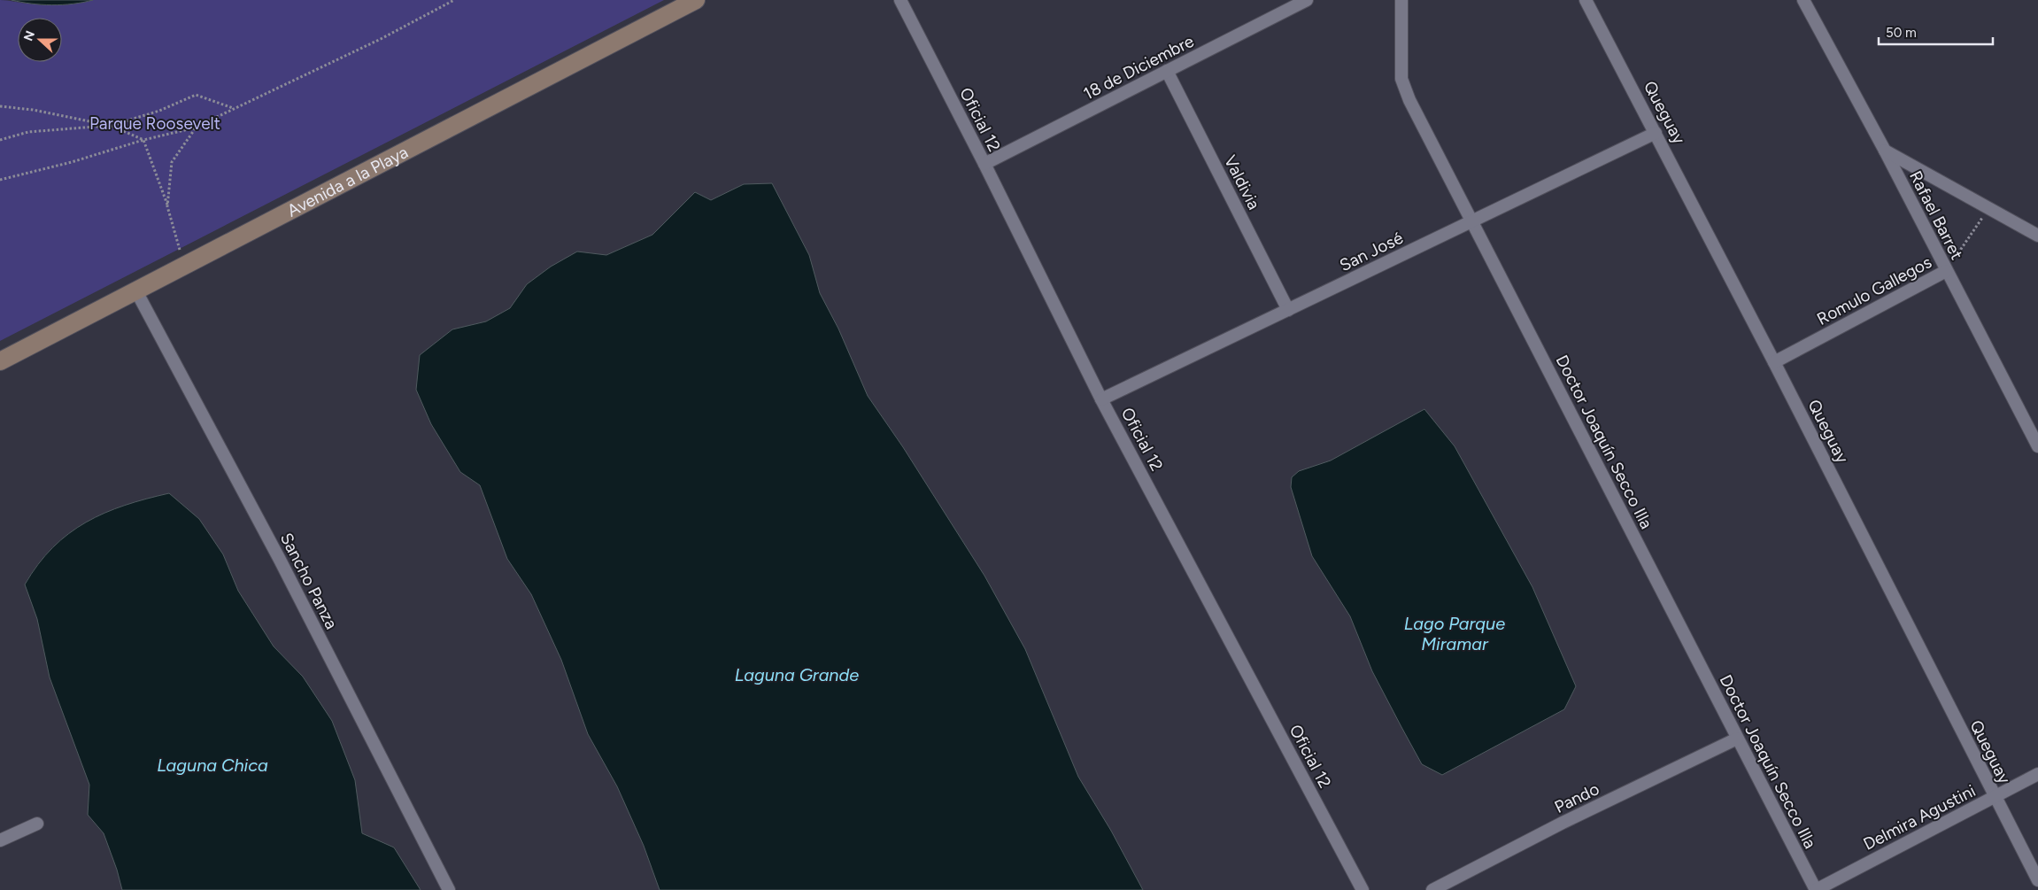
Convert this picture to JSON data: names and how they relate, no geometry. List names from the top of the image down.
{
  "streets": {
    "street": [
      "18 de Diciembre",
      "Queguay",
      "Oficial 12",
      "Avenida a la Playa",
      "Valdivia",
      "Rafael Barret",
      "San José",
      "Romulo Gallegos",
      "Doctor Joaquín Secco Illa",
      "Sancho Panza",
      "Pando",
      "Delmira Agustini"
    ]
  },
  "crossings": [
    ["18 de Diciembre", "Oficial 12"],
    ["18 de Diciembre", "Valdivia"],
    ["Queguay", "San José"],
    ["Queguay", "Romulo Gallegos"],
    ["Queguay", "Delmira Agustini"],
    ["Oficial 12", "San José"],
    ["Avenida a la Playa", "Sancho Panza"],
    ["Valdivia", "San José"],
    ["Rafael Barret", "Romulo Gallegos"],
    ["San José", "Doctor Joaquín Secco Illa"],
    ["Doctor Joaquín Secco Illa", "Pando"],
    ["Doctor Joaquín Secco Illa", "Delmira Agustini"]
  ],
  "water": ["Lago Parque Miramar", "Laguna Grande", "Laguna Chica"],
  "parks": ["Parque Roosevelt"],
  "scale_bar": "50 m",
  "north": "left"
}
